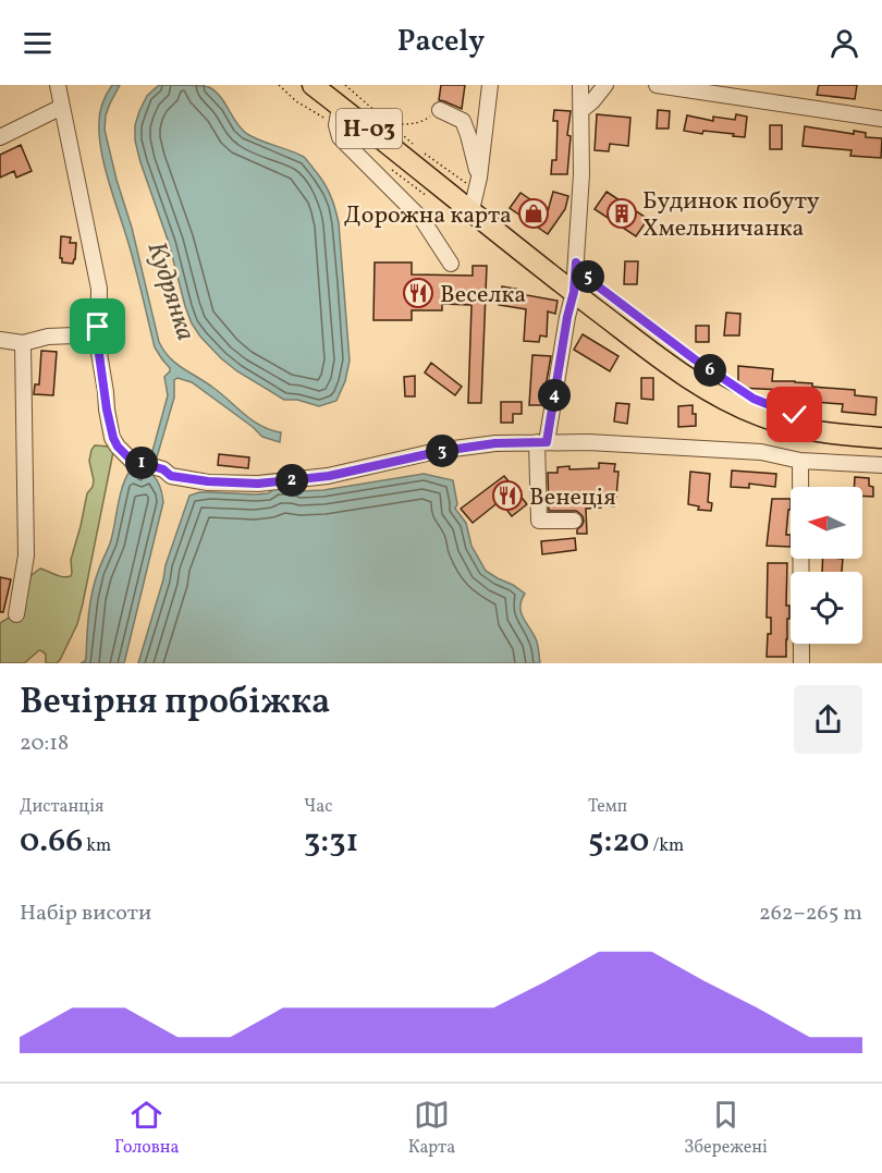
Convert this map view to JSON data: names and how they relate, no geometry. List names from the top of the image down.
{
  "streets": {
    "main road": ["Н-03"]
  },
  "water": ["Кудрянка"],
  "places": {
    "shop": ["Дорожна карта"],
    "building": ["Будинок побуту Хмельничанка"],
    "restaurant": ["Веселка", "Венеція"]
  },
  "north": "left",
  "page": {
    "header": "Pacely",
    "pins": [
      "5",
      "6",
      "4",
      "3",
      "1",
      "2"
    ],
    "heading": ["Вечірня пробіжка", "20:18"],
    "stats": [
      ["Дистанція", "0.66 km"],
      ["Час", "3:31"],
      ["Темп", "5:20 /km"]
    ],
    "chart": ["Набір висоти", "262–265 m"],
    "tabs": ["Головна", "Карта", "Збережені"]
  }
}
